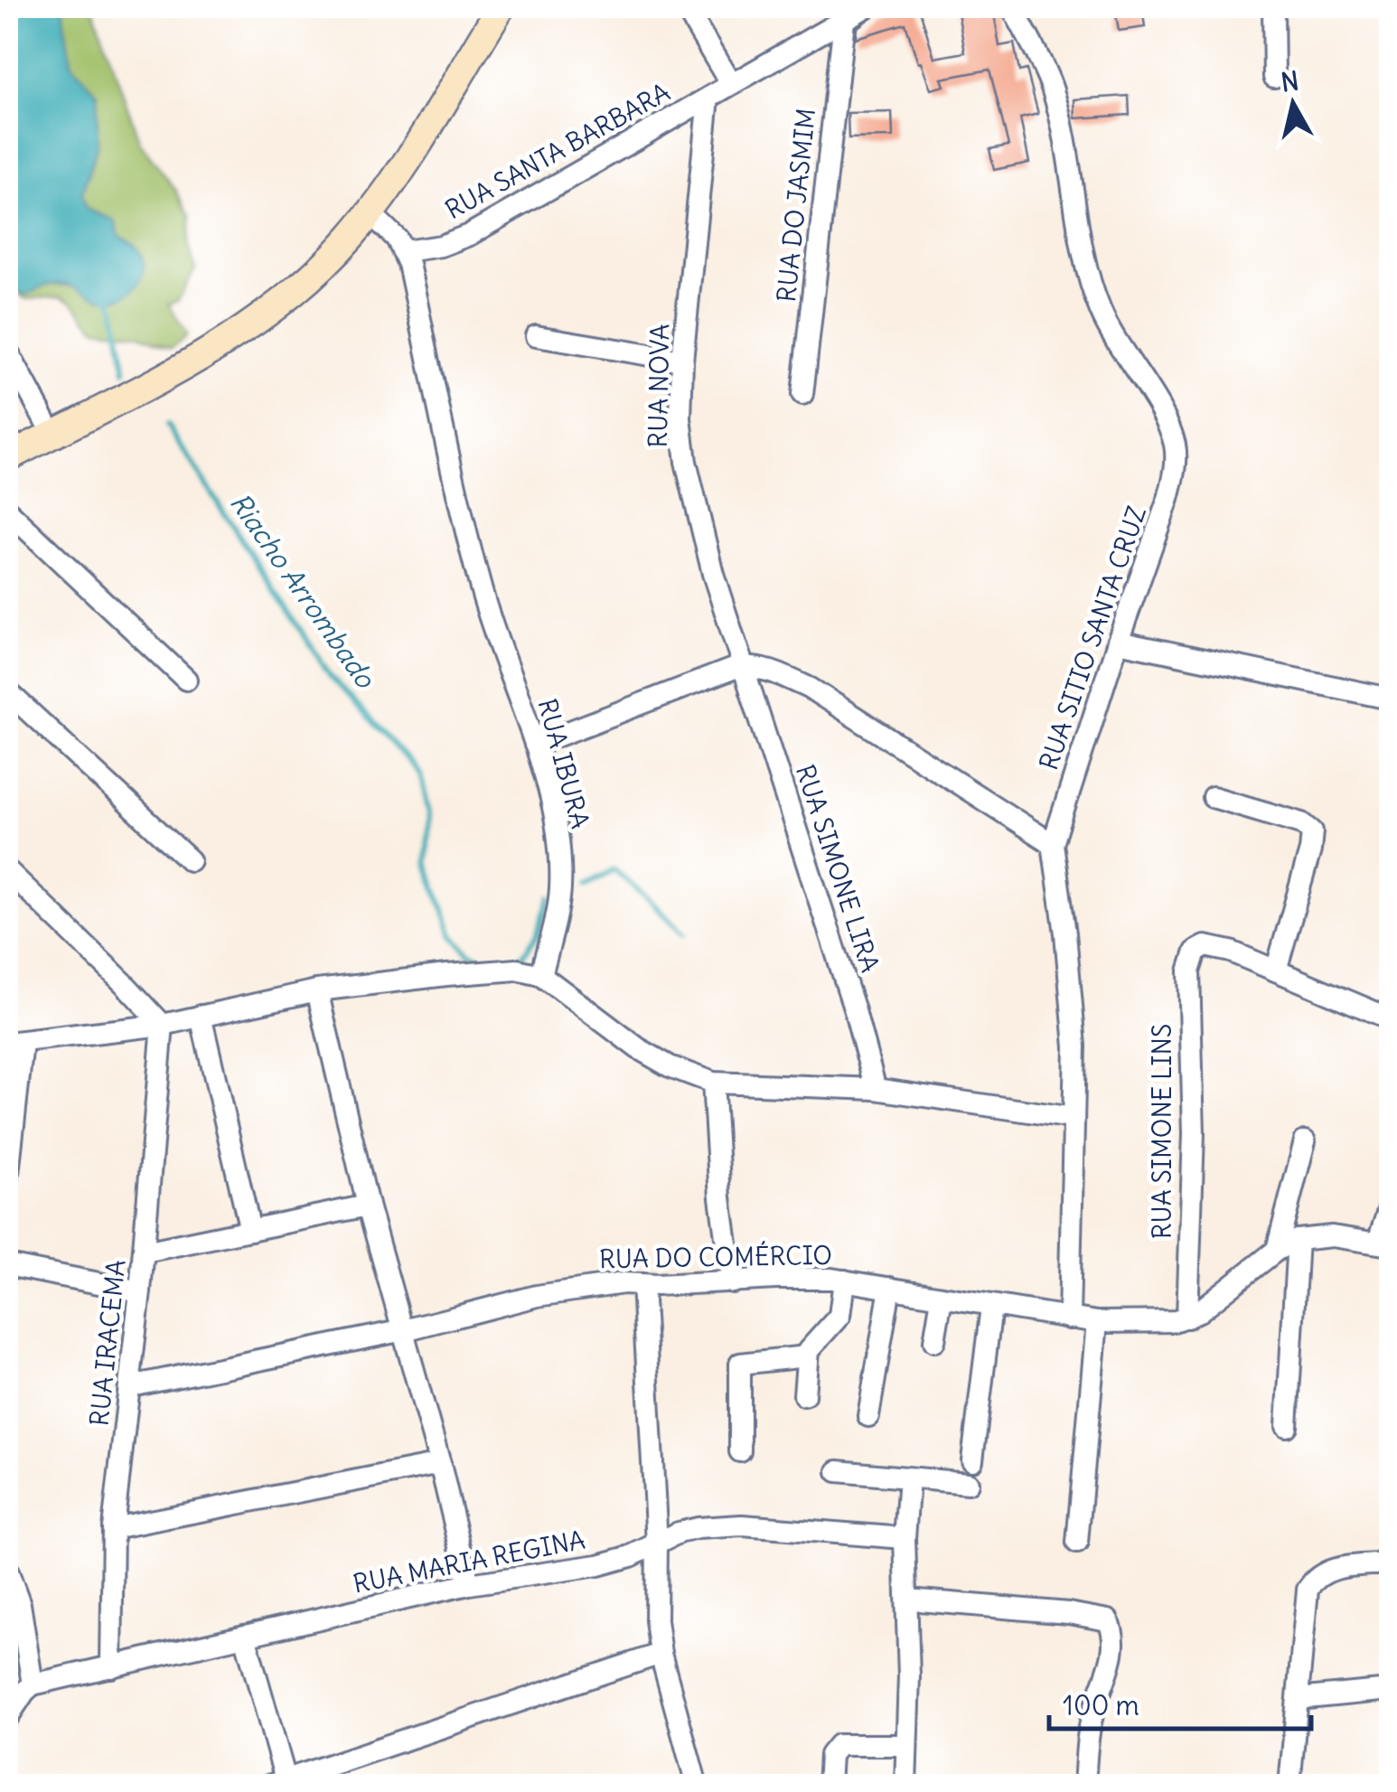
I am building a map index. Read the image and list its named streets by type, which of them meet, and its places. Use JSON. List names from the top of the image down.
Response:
{
  "streets": {
    "street": [
      "RUA SANTA BARBARA",
      "RUA DO JASMIM",
      "RUA NOVA",
      "RUA SITIO SANTA CRUZ",
      "RUA IBURA",
      "RUA SIMONE LIRA",
      "RUA SIMONE LINS",
      "RUA DO COMÉRCIO",
      "RUA IRACEMA",
      "RUA MARIA REGINA"
    ]
  },
  "crossings": [
    ["RUA SANTA BARBARA", "RUA DO JASMIM"],
    ["RUA SANTA BARBARA", "RUA NOVA"],
    ["RUA SANTA BARBARA", "RUA IBURA"],
    ["RUA NOVA", "RUA SIMONE LIRA"],
    ["RUA SITIO SANTA CRUZ", "RUA DO COMÉRCIO"],
    ["RUA SIMONE LINS", "RUA DO COMÉRCIO"],
    ["RUA DO COMÉRCIO", "RUA IRACEMA"],
    ["RUA IRACEMA", "RUA MARIA REGINA"]
  ],
  "water": ["Riacho Arrombado"],
  "scale_bar": "100 m",
  "north": "top"
}
